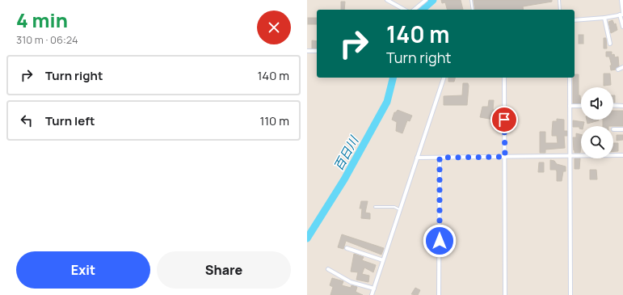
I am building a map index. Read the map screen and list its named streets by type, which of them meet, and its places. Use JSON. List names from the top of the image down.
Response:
{
  "water": ["百日川"],
  "page": {
    "heading": ["4 min", "310 m · 06:24"],
    "turn": ["140 m", "Turn right"],
    "list": [
      {
        "name": "Turn right",
        "value": "140 m"
      },
      {
        "name": "Turn left",
        "value": "110 m"
      }
    ],
    "buttons": ["Exit", "Share"]
  }
}
